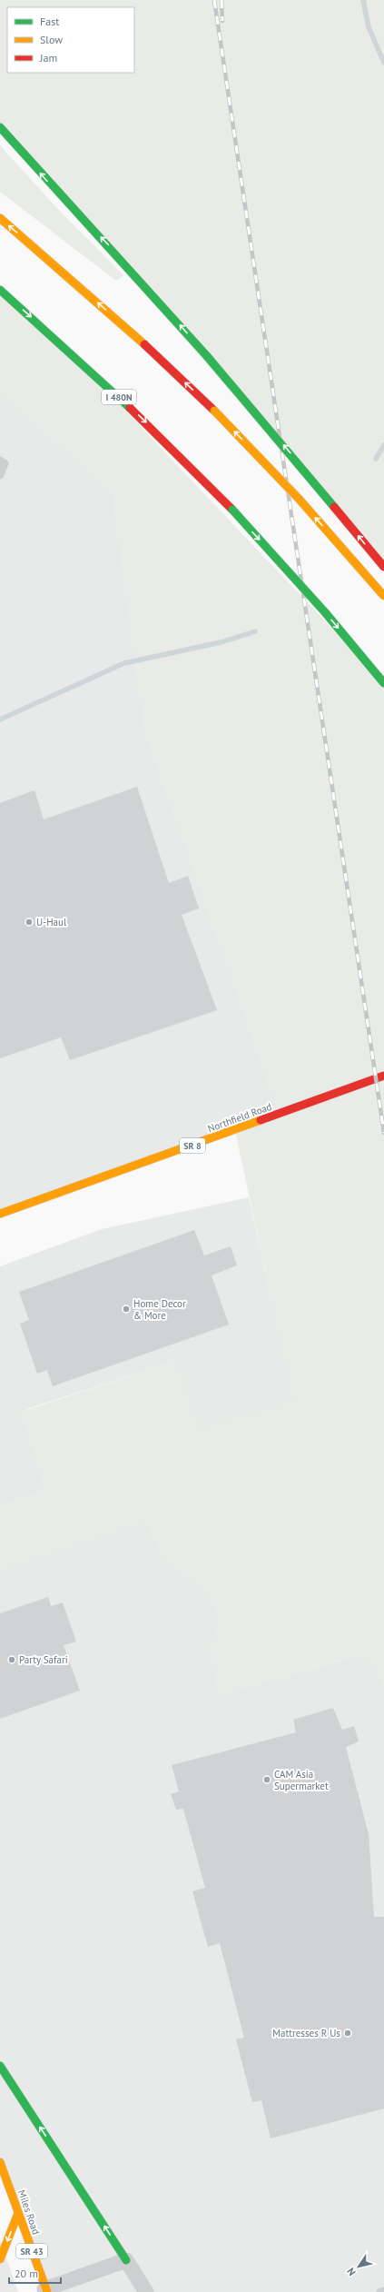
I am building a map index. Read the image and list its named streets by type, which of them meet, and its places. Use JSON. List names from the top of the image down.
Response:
{
  "streets": {
    "main road": [
      "I 480N",
      "Northfield Road",
      "SR 8",
      "Miles Road",
      "SR 43"
    ]
  },
  "places": [
    "U-Haul",
    "Home Decor & More",
    "Party Safari",
    "CAM Asia Supermarket",
    "Mattresses R Us"
  ],
  "legend": ["Fast", "Slow", "Jam"],
  "scale_bar": "20 m",
  "north": "bottom left"
}
